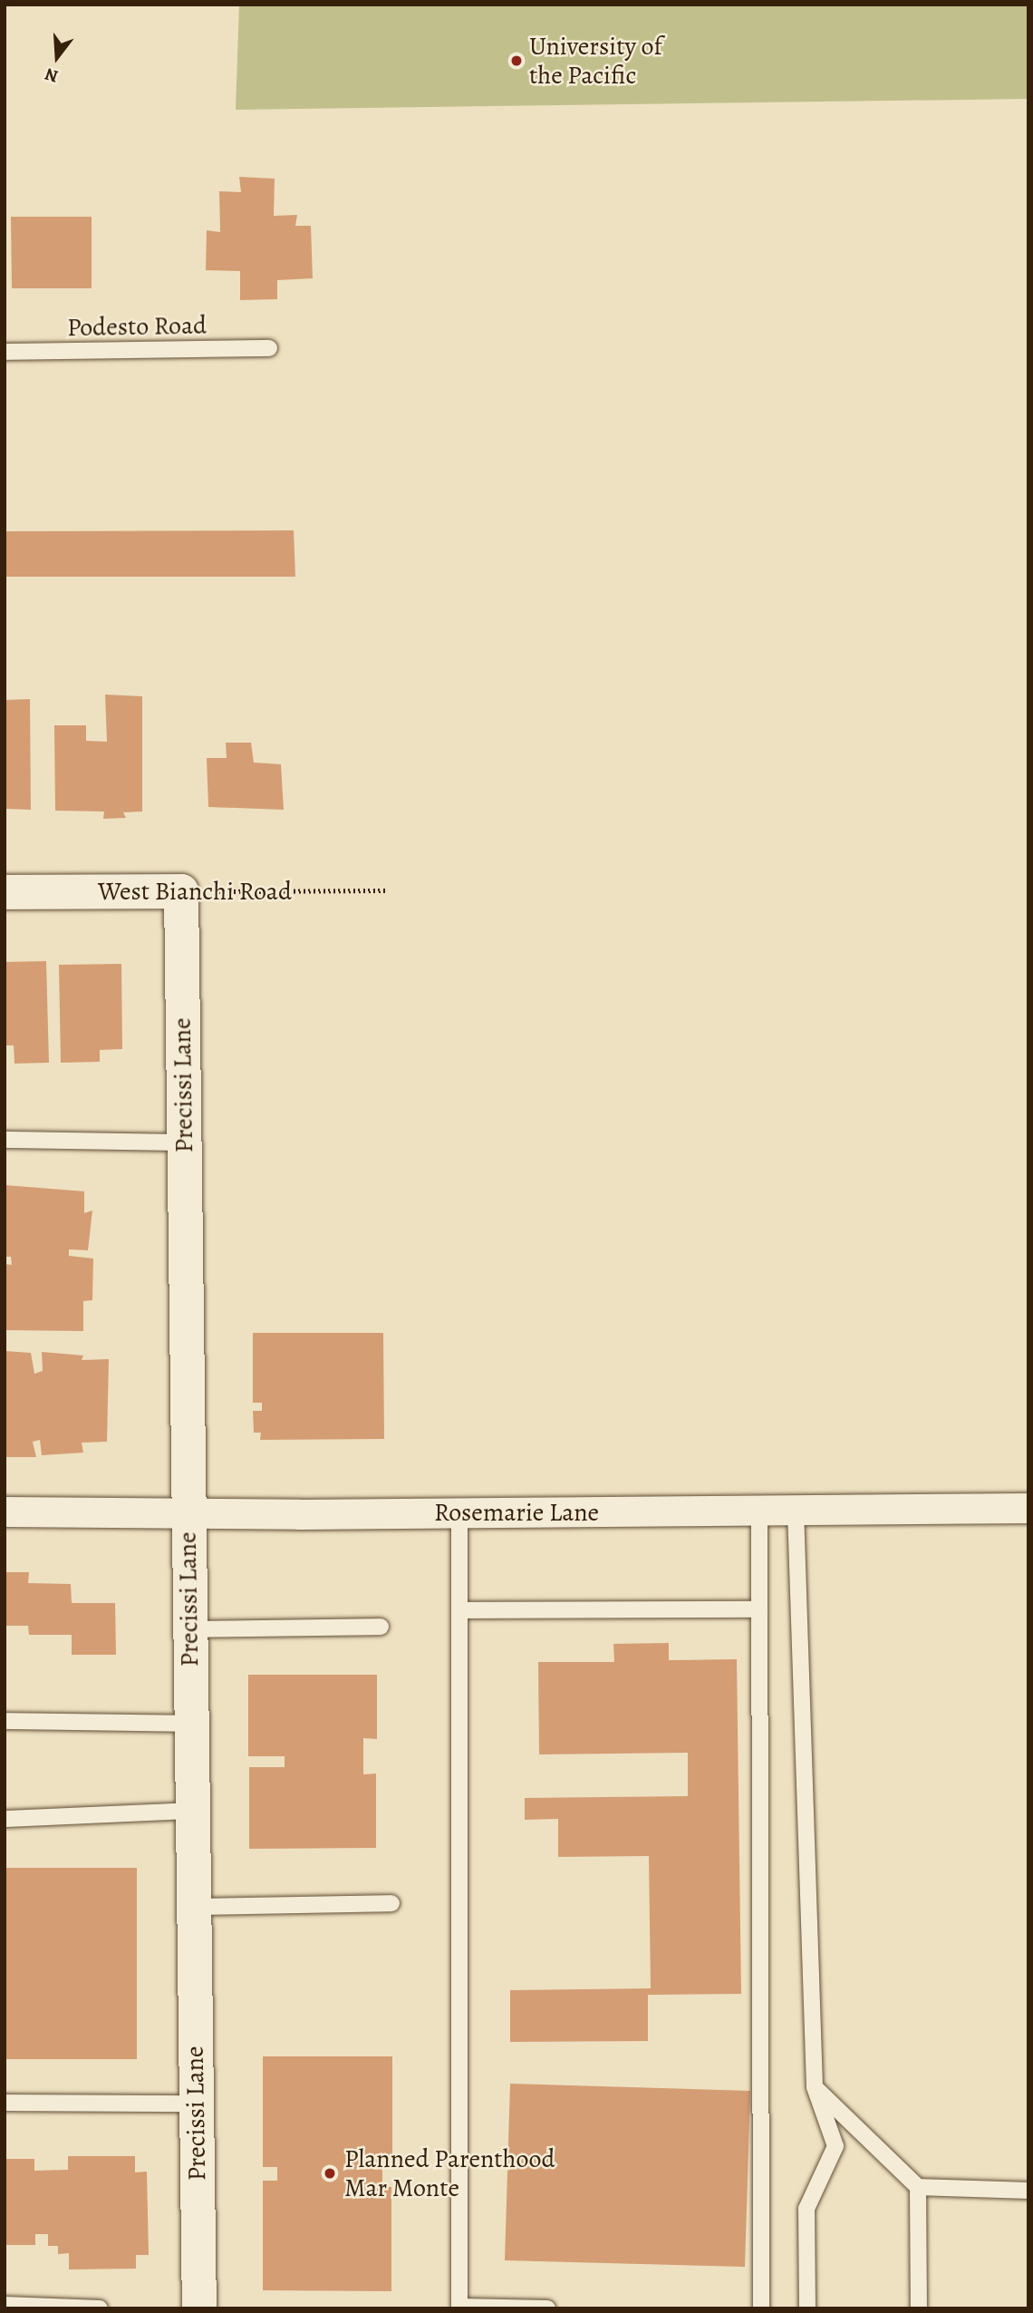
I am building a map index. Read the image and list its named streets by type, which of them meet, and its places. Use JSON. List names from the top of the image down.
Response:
{
  "streets": {
    "street": ["West Bianchi Road", "Precissi Lane", "Rosemarie Lane"],
    "lane": ["Podesto Road"]
  },
  "crossings": [
    ["West Bianchi Road", "Precissi Lane"],
    ["Precissi Lane", "Rosemarie Lane"]
  ],
  "places": ["University of the Pacific", "Planned Parenthood Mar Monte"],
  "north": "bottom"
}
